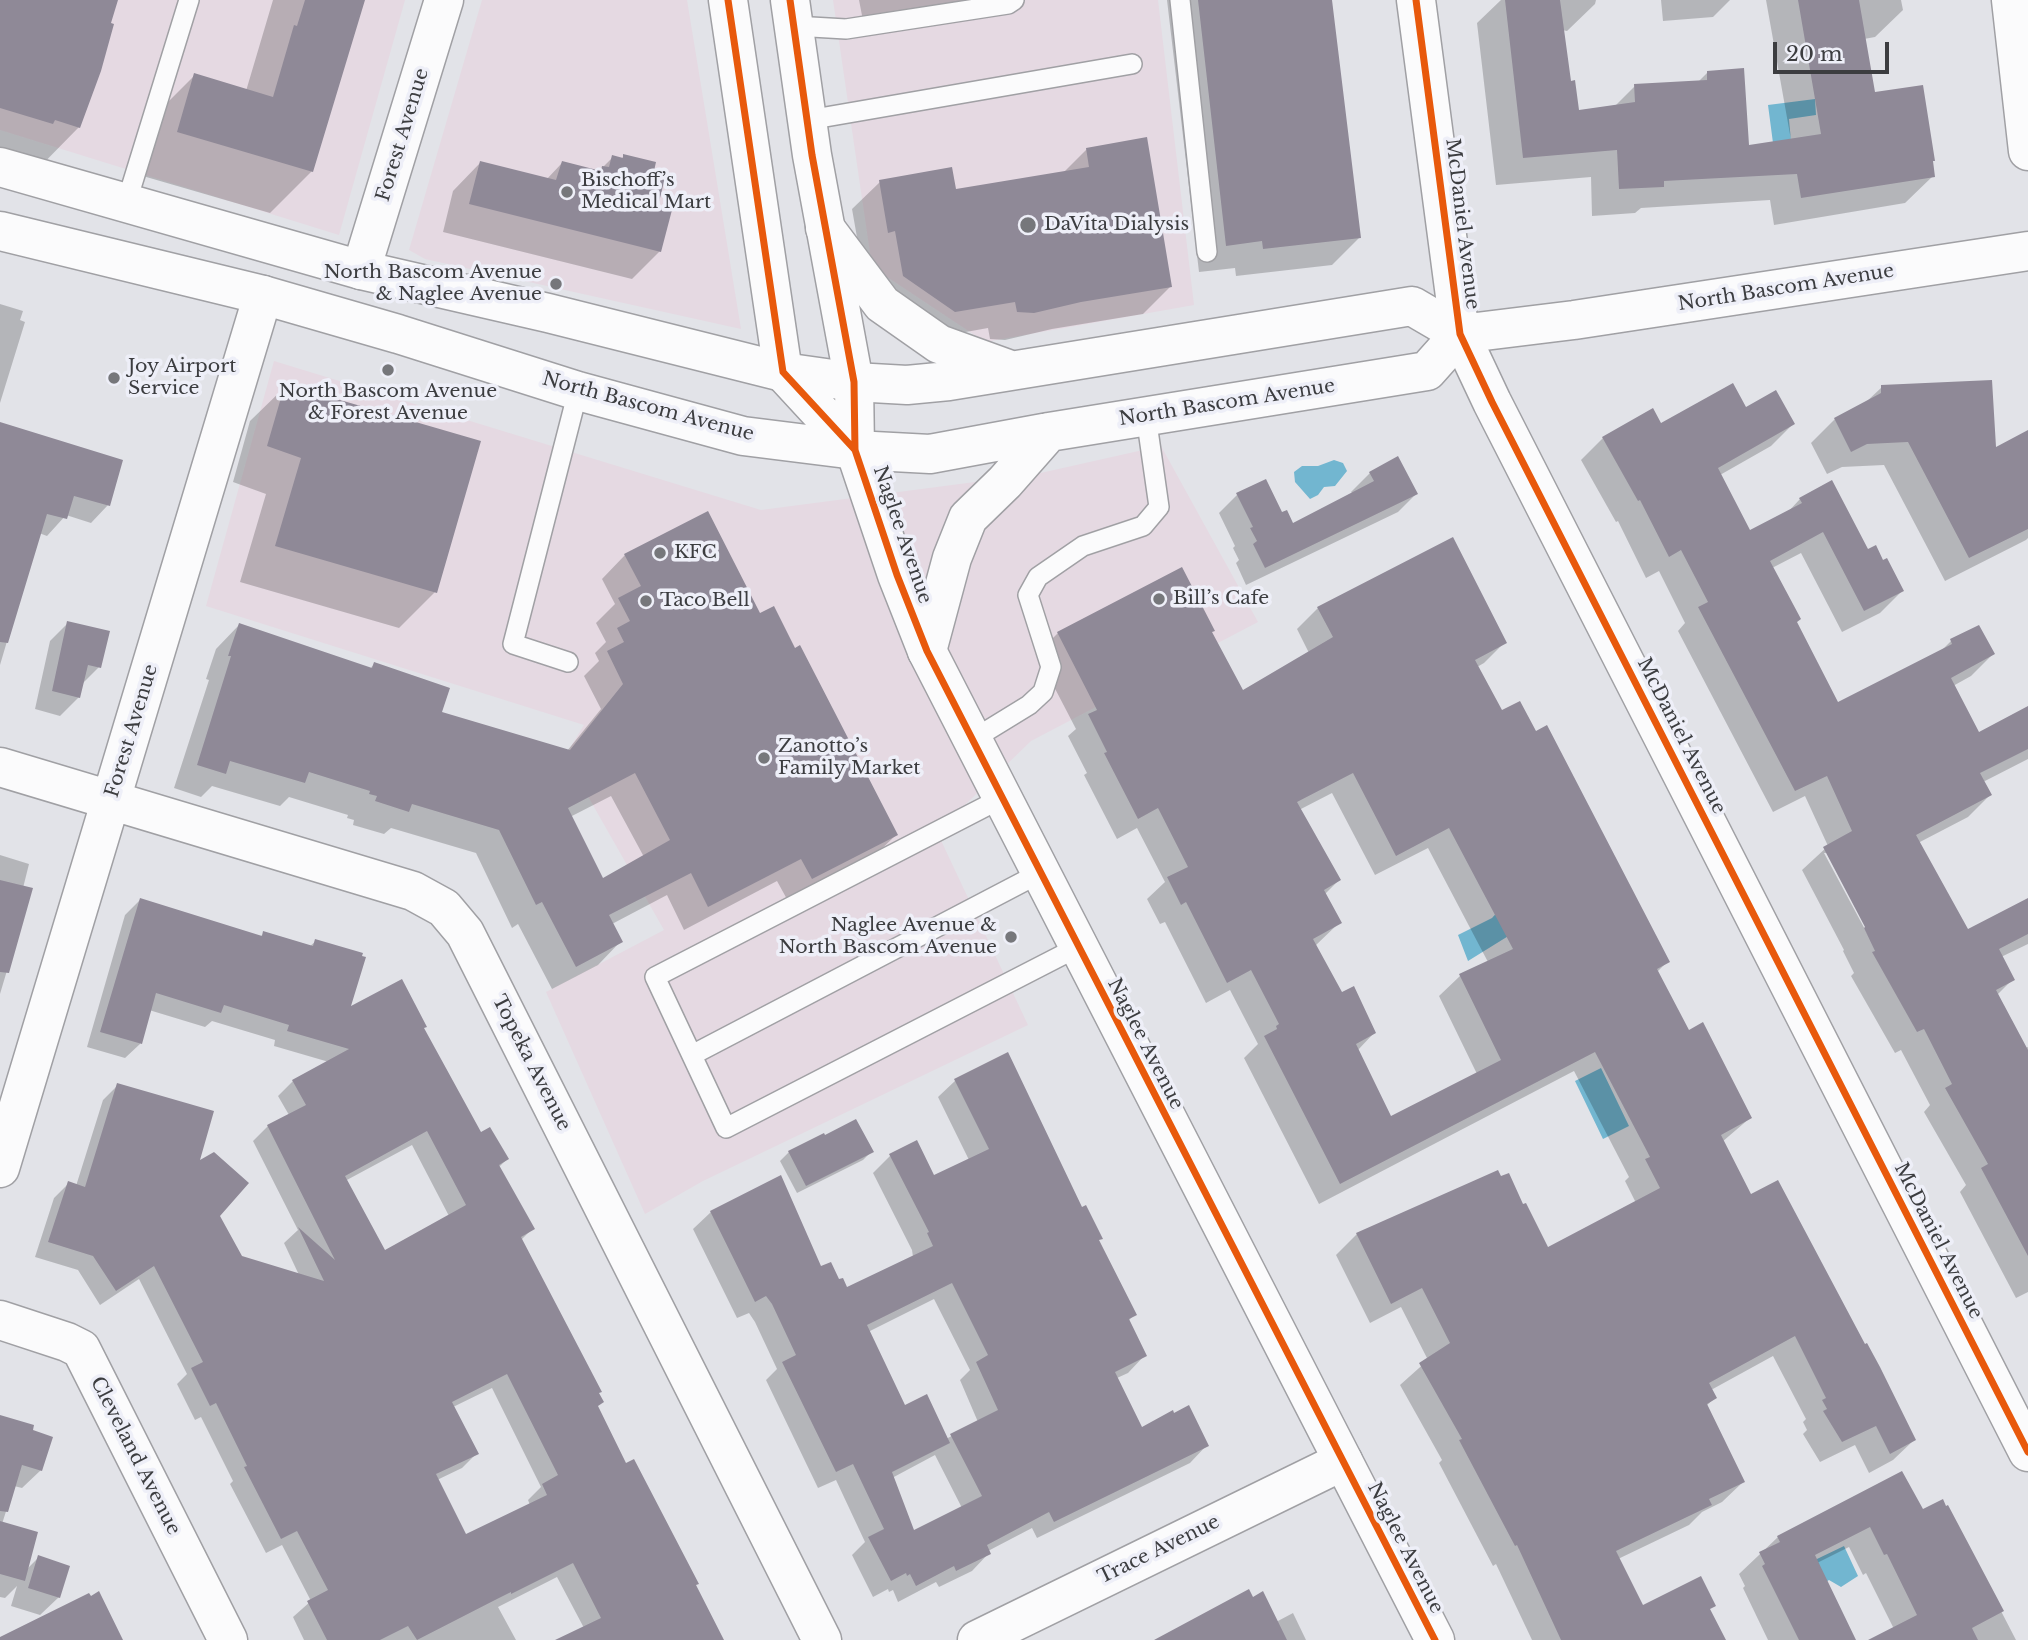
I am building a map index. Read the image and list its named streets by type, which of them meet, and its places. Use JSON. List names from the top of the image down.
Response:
{
  "streets": {
    "main road": [
      "Forest Avenue",
      "McDaniel Avenue",
      "North Bascom Avenue",
      "Naglee Avenue",
      "Topeka Avenue",
      "Cleveland Avenue",
      "Trace Avenue"
    ]
  },
  "crossings": [
    ["Forest Avenue", "North Bascom Avenue"],
    ["Forest Avenue", "Topeka Avenue"],
    ["McDaniel Avenue", "North Bascom Avenue"],
    ["North Bascom Avenue", "Naglee Avenue"],
    ["Naglee Avenue", "Trace Avenue"]
  ],
  "places": [
    "Bischoff’s Medical Mart",
    "DaVita Dialysis",
    "North Bascom Avenue & Naglee Avenue",
    "North Bascom Avenue & Forest Avenue",
    "Joy Airport Service",
    "KFC",
    "Bill’s Cafe",
    "Taco Bell",
    "Zanotto’s Family Market",
    "Naglee Avenue & North Bascom Avenue"
  ],
  "scale_bar": "20 m"
}
